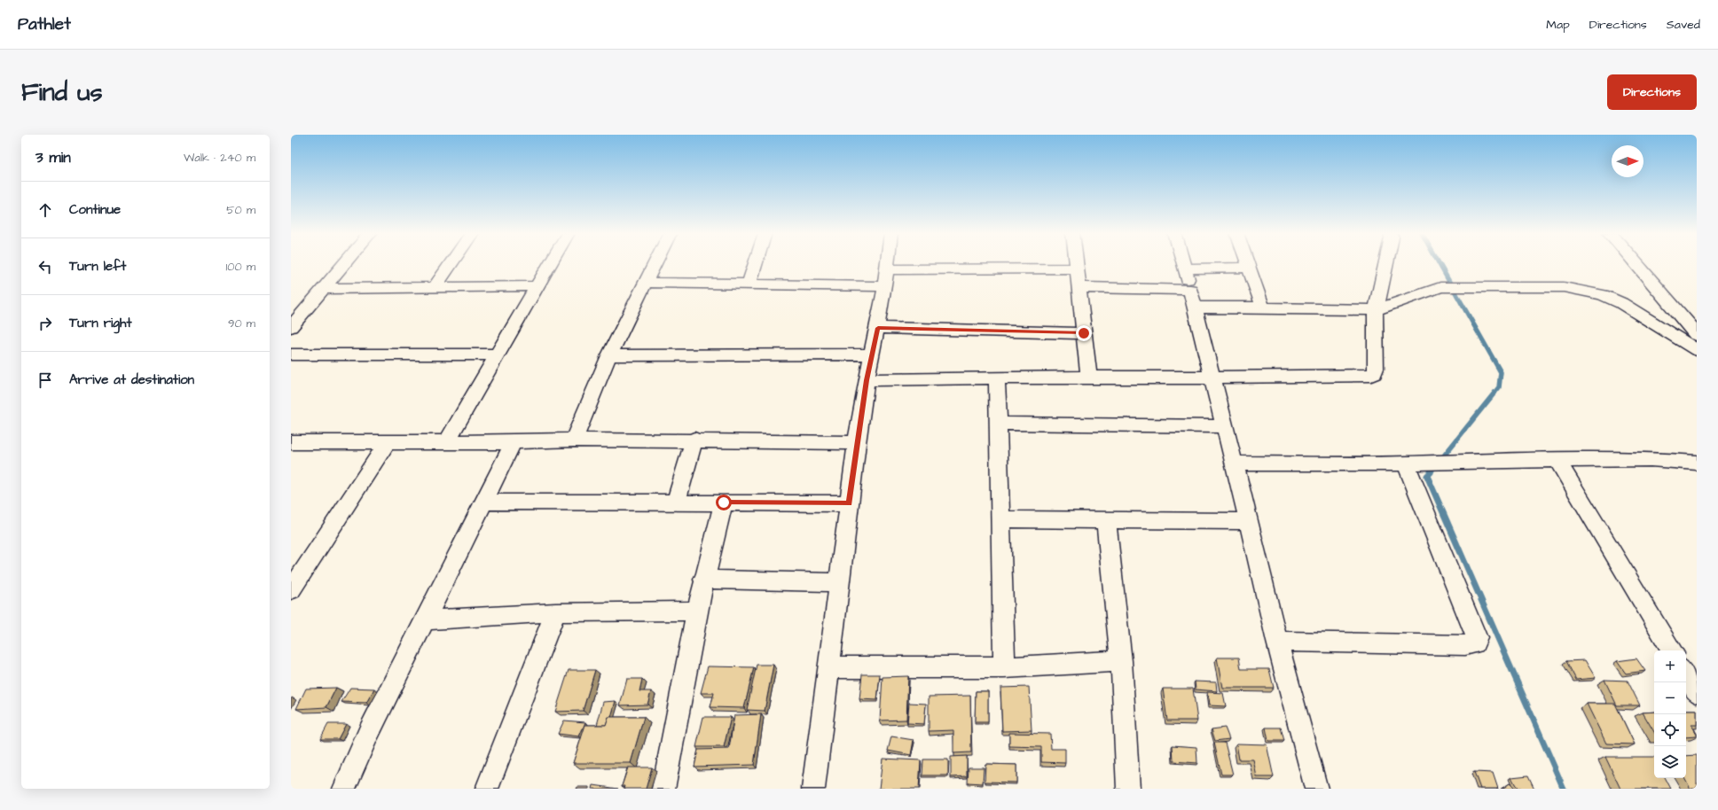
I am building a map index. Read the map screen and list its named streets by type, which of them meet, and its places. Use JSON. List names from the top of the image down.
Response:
{
  "north": "right",
  "page": {
    "header": "Pathlet",
    "nav": ["Map", "Directions", "Saved"],
    "buttons": "Directions",
    "title": "Find us",
    "heading": ["3 min", "Walk · 240 m"],
    "list": [
      ["Continue", "50 m"],
      ["Turn left", "100 m"],
      ["Turn right", "90 m"],
      "Arrive at destination"
    ],
    "map_buttons": ["+", "−"]
  }
}
